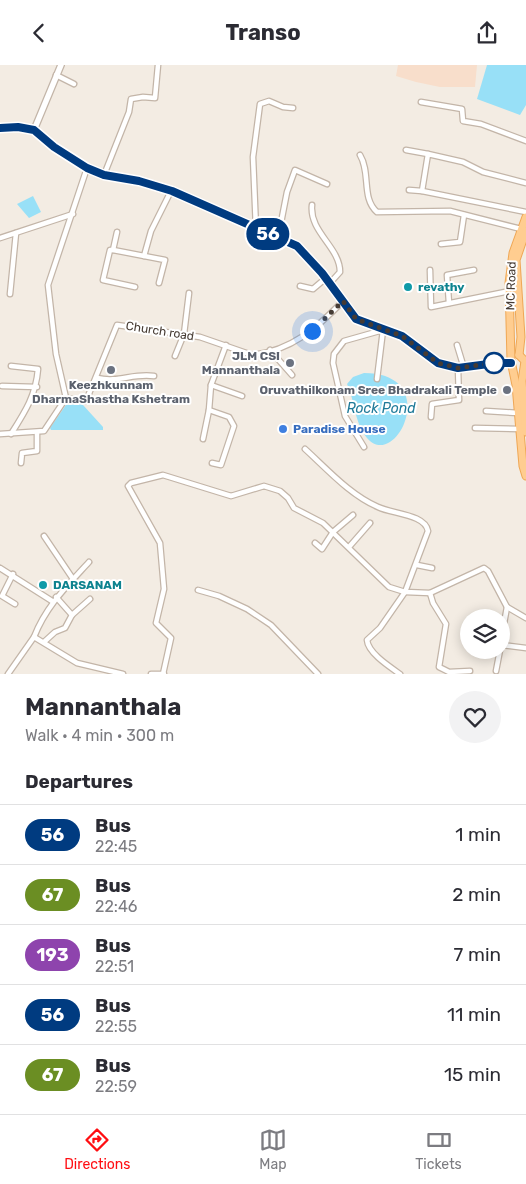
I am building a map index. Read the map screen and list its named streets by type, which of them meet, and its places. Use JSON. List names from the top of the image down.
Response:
{
  "streets": {
    "main road": ["MC Road"],
    "street": ["Church road"]
  },
  "water": ["Rock Pond"],
  "places": [
    "revathy",
    "JLM CSI Mannanthala",
    "Keezhkunnam DharmaShastha Kshetram",
    "Oruvathilkonam Sree Bhadrakali Temple",
    "Paradise House",
    "DARSANAM"
  ],
  "lines": ["bus line 56"],
  "page": {
    "header": "Transo",
    "on_map": "56",
    "heading": [
      ["Mannanthala", "Walk · 4 min · 300 m"],
      "Departures"
    ],
    "list": [
      {
        "mark": "56",
        "name": "Bus",
        "note": "22:45",
        "value": "1 min"
      },
      {
        "mark": "67",
        "name": "Bus",
        "note": "22:46",
        "value": "2 min"
      },
      {
        "mark": "193",
        "name": "Bus",
        "note": "22:51",
        "value": "7 min"
      },
      {
        "mark": "56",
        "name": "Bus",
        "note": "22:55",
        "value": "11 min"
      },
      {
        "mark": "67",
        "name": "Bus",
        "note": "22:59",
        "value": "15 min"
      }
    ],
    "tabs": ["Directions", "Map", "Tickets"]
  }
}
